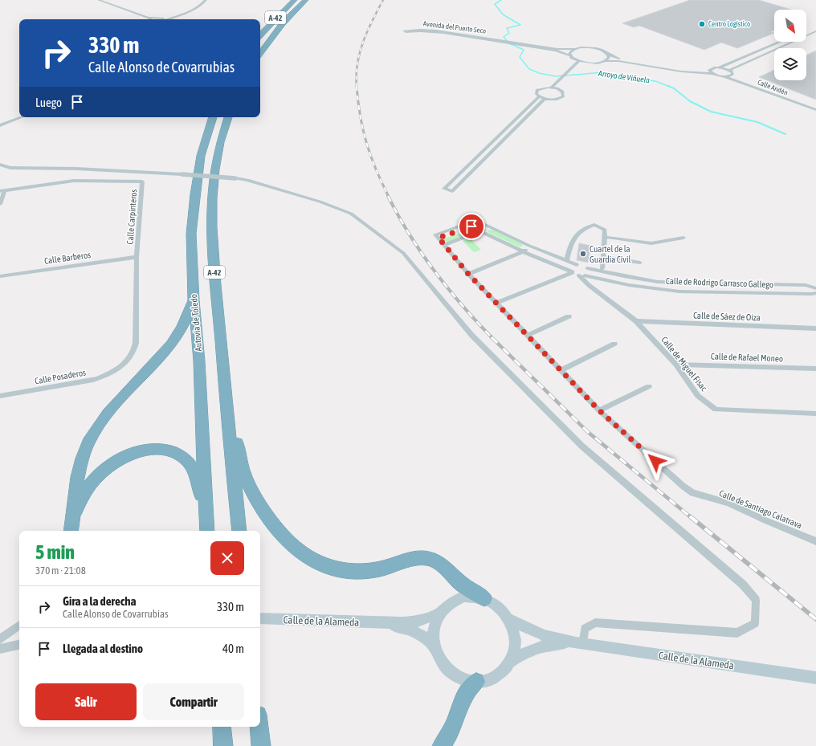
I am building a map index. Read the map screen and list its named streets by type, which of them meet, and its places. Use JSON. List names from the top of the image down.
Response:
{
  "streets": {
    "highway": ["A-42", "Autovía de Toledo"],
    "street": [
      "Avenida del Puerto Seco",
      "Calle Andén",
      "Calle Carpinteros",
      "Calle Barberos",
      "Calle de Rodrigo Carrasco Gallego",
      "Calle de Sáez de Oiza",
      "Calle de Rafael Moneo",
      "Calle de Miguel Fisac",
      "Calle Posaderos",
      "Calle de Santiago Calatrava",
      "Calle de la Alameda"
    ]
  },
  "crossings": [
    ["Avenida del Puerto Seco", "Calle Andén"],
    ["Calle Carpinteros", "Calle Barberos"],
    ["Calle Carpinteros", "Calle Posaderos"],
    ["Calle de Rodrigo Carrasco Gallego", "Calle de Miguel Fisac"],
    ["Calle de Sáez de Oiza", "Calle de Miguel Fisac"],
    ["Calle de Rafael Moneo", "Calle de Miguel Fisac"]
  ],
  "water": ["Arroyo de Viñuela"],
  "places": ["Centro Logístico", "Cuartel de la Guardia Cívil"],
  "north": "bottom right",
  "page": {
    "turn": ["330 m", "Calle Alonso de Covarrubias"],
    "then": "Luego",
    "heading": ["5 min", "370 m · 21:08"],
    "list": [
      {
        "name": "Gira a la derecha",
        "note": "Calle Alonso de Covarrubias",
        "value": "330 m"
      },
      {
        "name": "Llegada al destino",
        "value": "40 m"
      }
    ],
    "buttons": ["Salir", "Compartir"]
  }
}
